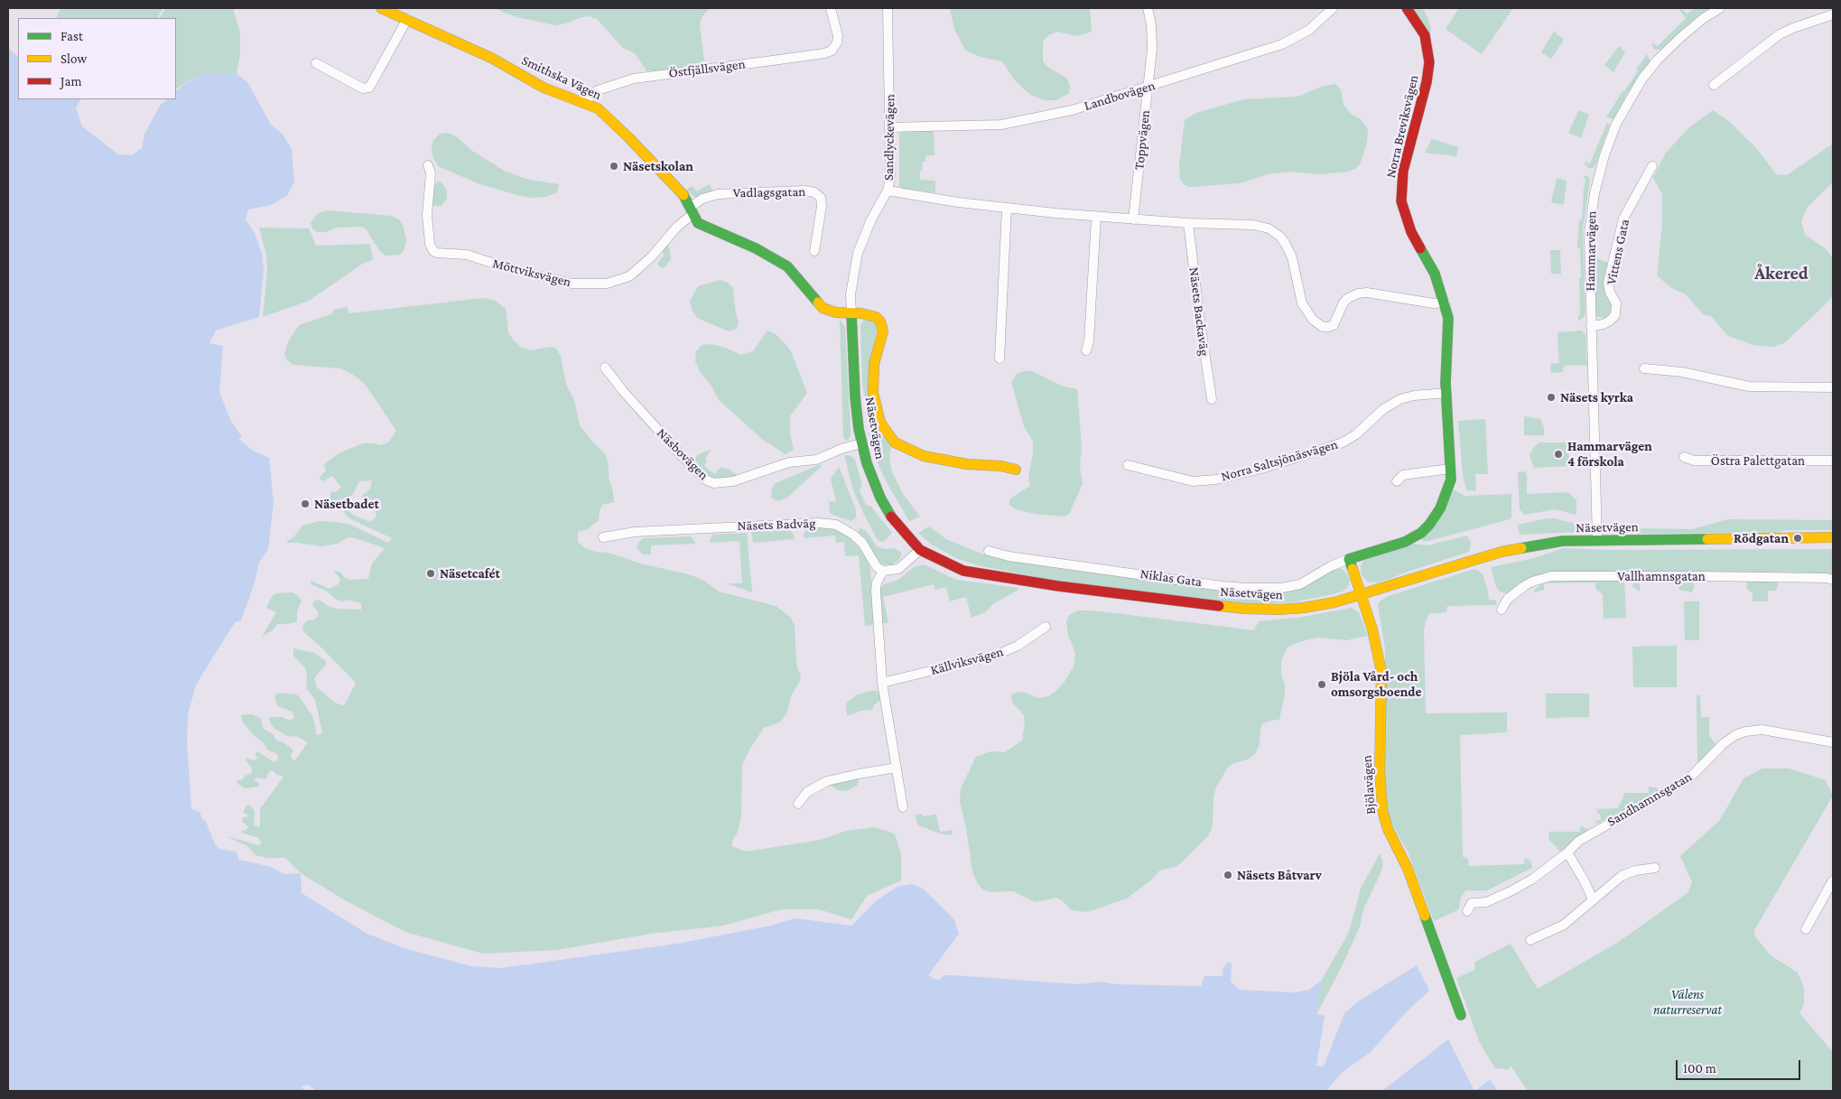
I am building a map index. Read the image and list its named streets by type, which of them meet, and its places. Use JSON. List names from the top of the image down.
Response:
{
  "streets": {
    "street": [
      "Östfjällsvägen",
      "Smithska Vägen",
      "Landbovägen",
      "Norra Breviksvägen",
      "Sandlyckevägen",
      "Toppvägen",
      "Vadlagsgatan",
      "Hammarvägen",
      "Vittens Gata",
      "Möttviksvägen",
      "Näsets Backaväg",
      "Näsetvägen",
      "Näsbovägen",
      "Norra Saltsjönäsvägen",
      "Östra Palettgatan",
      "Näsets Badväg",
      "Vallhamnsgatan",
      "Niklas Gata",
      "Källviksvägen",
      "Bjölavägen",
      "Sandhamnsgatan"
    ]
  },
  "crossings": [
    ["Östfjällsvägen", "Smithska Vägen"],
    ["Smithska Vägen", "Sandlyckevägen"],
    ["Smithska Vägen", "Vadlagsgatan"],
    ["Smithska Vägen", "Möttviksvägen"],
    ["Smithska Vägen", "Näsetvägen"],
    ["Landbovägen", "Sandlyckevägen"],
    ["Landbovägen", "Toppvägen"],
    ["Norra Breviksvägen", "Norra Saltsjönäsvägen"],
    ["Norra Breviksvägen", "Niklas Gata"],
    ["Sandlyckevägen", "Näsetvägen"],
    ["Vadlagsgatan", "Möttviksvägen"],
    ["Hammarvägen", "Vittens Gata"],
    ["Hammarvägen", "Näsetvägen"],
    ["Näsetvägen", "Näsbovägen"],
    ["Näsetvägen", "Bjölavägen"]
  ],
  "districts": ["Åkered"],
  "parks": ["Välens naturreservat"],
  "places": [
    "Näsetskolan",
    "Näsets kyrka",
    "Hammarvägen 4 förskola",
    "Näsetbadet",
    "Rödgatan",
    "Näsetcafét",
    "Bjöla Vård- och omsorgsboende",
    "Näsets Båtvarv"
  ],
  "legend": ["Fast", "Slow", "Jam"],
  "scale_bar": "100 m"
}
